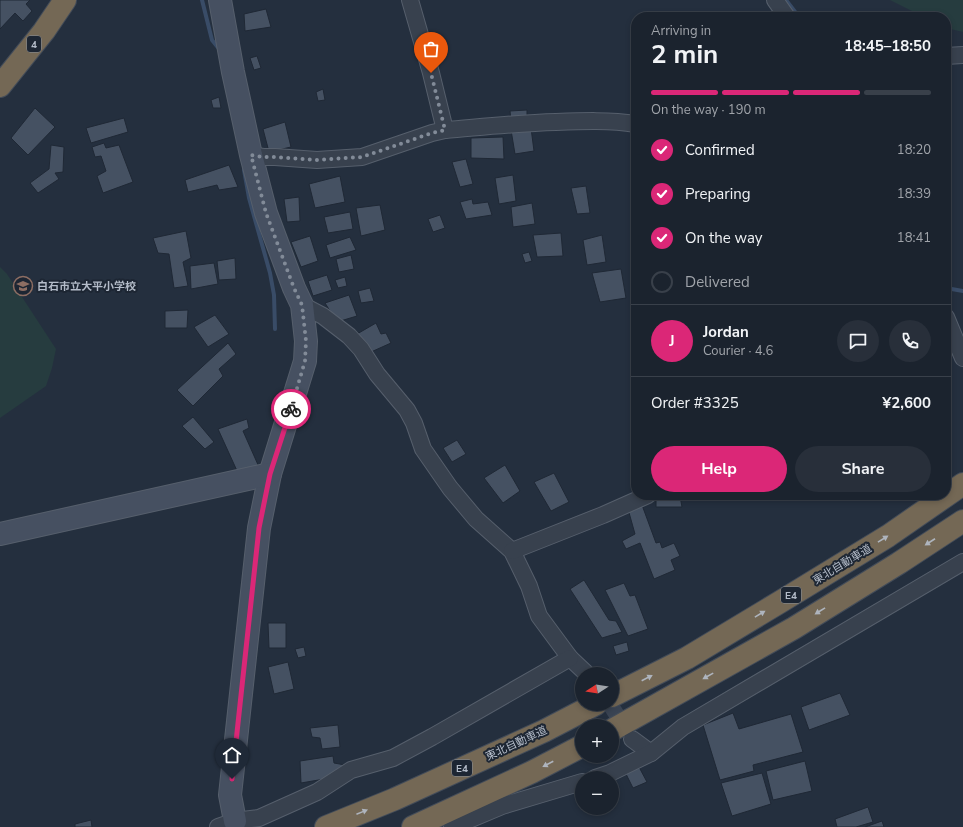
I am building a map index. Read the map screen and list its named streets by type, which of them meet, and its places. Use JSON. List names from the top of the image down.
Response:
{
  "streets": {
    "highway": ["4", "東北自動車道", "E4"]
  },
  "places": {
    "school or university": ["白石市立大平小学校"]
  },
  "north": "left",
  "page": {
    "heading": ["2 min", "Arriving in", "18:45–18:50"],
    "panel": [
      "Jordan",
      "Courier · 4.6",
      "Order #3325",
      "¥2,600"
    ],
    "bar": "On the way · 190 m",
    "list": [
      ["Confirmed", "18:20"],
      ["Preparing", "18:39"],
      ["On the way", "18:41"],
      "Delivered"
    ],
    "round": "J",
    "buttons": ["Help", "Share"],
    "map_buttons": ["+", "−"]
  }
}
